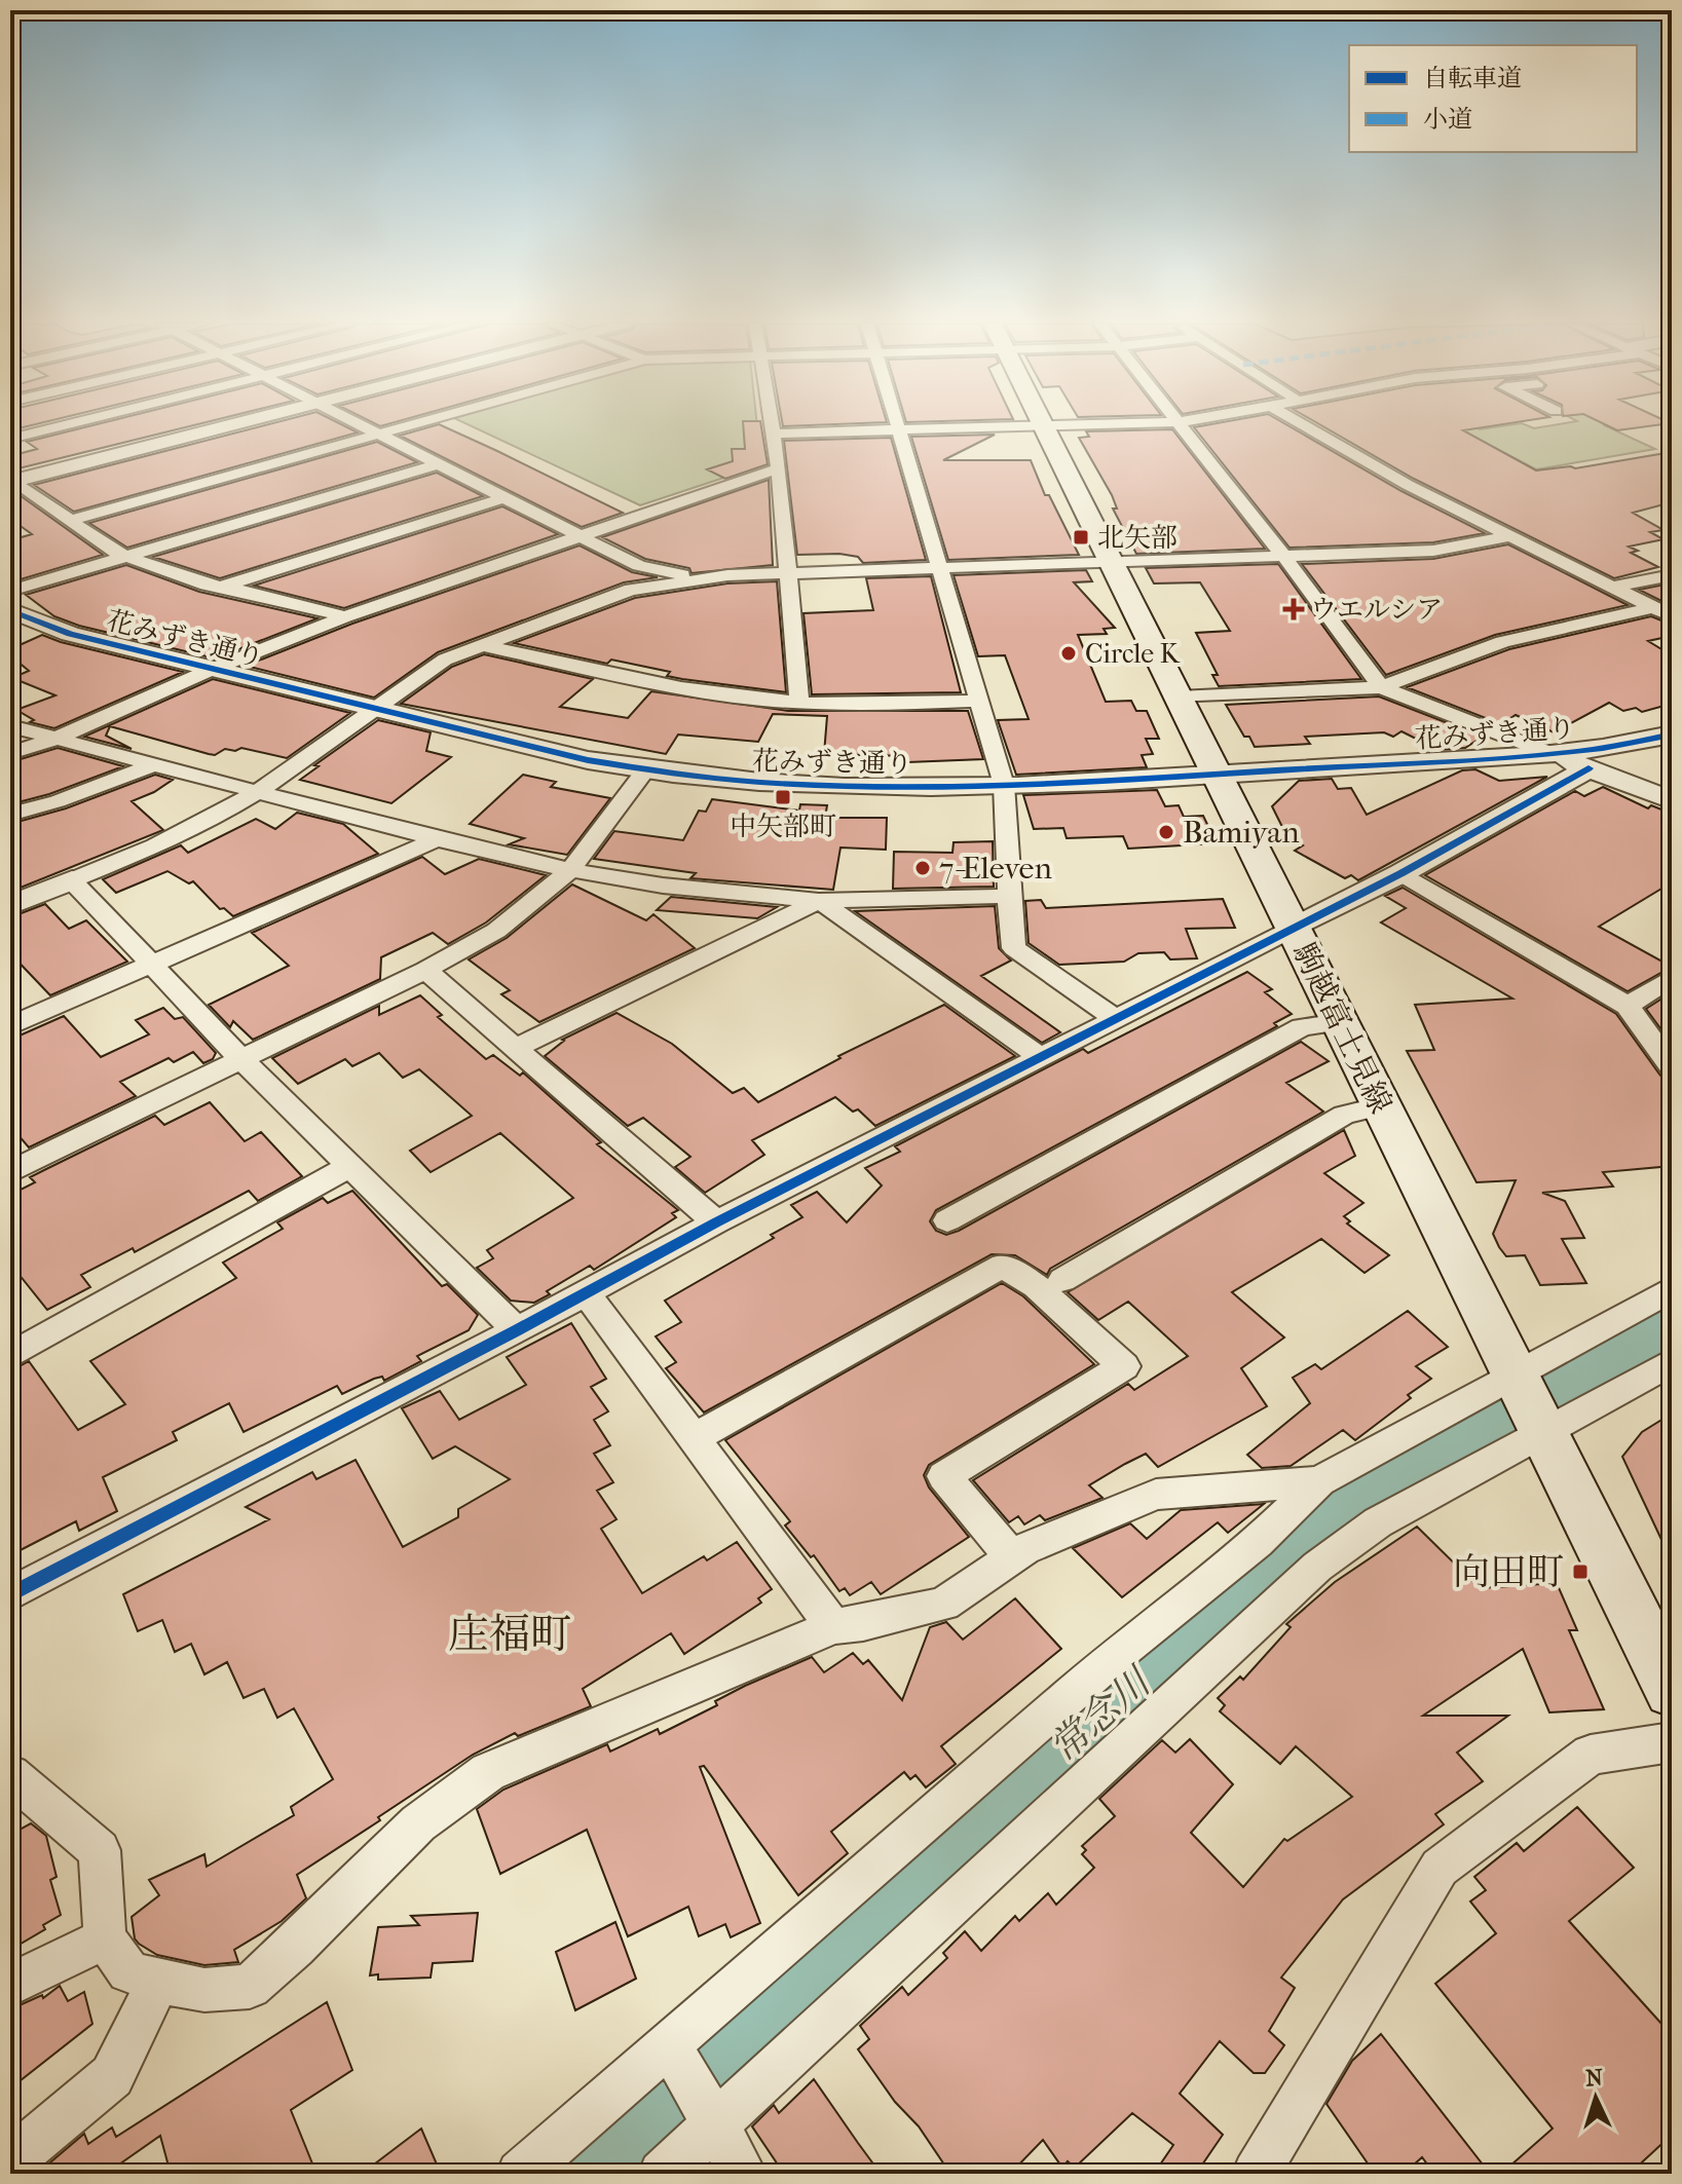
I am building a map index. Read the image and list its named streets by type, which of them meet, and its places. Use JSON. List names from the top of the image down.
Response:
{
  "streets": {
    "main road": ["駒越富士見線"],
    "street": ["花みずき通り"]
  },
  "crossings": [
    ["花みずき通り", "駒越富士見線"]
  ],
  "districts": ["庄福町"],
  "water": ["常念川"],
  "places": {
    "transit": ["北矢部", "中矢部町", "向田町"],
    "health": ["ウエルシア"],
    "other": ["Circle K", "Bamiyan", "7-Eleven"]
  },
  "legend": ["自転車道", "小道"],
  "north": "top"
}
